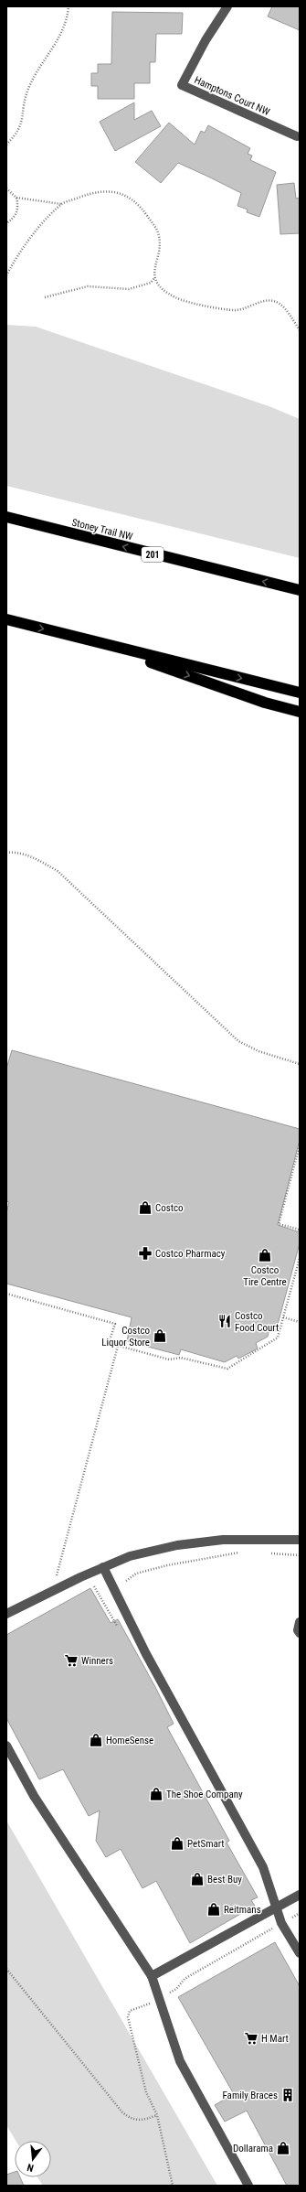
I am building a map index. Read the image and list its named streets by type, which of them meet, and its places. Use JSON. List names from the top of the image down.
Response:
{
  "streets": {
    "highway": ["Stoney Trail NW", "201"],
    "street": ["Hamptons Court NW"]
  },
  "one_way": ["Stoney Trail NW"],
  "places": {
    "shop": [
      "Costco",
      "Costco Tire Centre",
      "Costco Liquor Store",
      "HomeSense",
      "The Shoe Company",
      "PetSmart",
      "Best Buy",
      "Reitmans",
      "Dollarama"
    ],
    "pharmacy": ["Costco Pharmacy"],
    "restaurant": ["Costco Food Court"],
    "supermarket": ["Winners", "H Mart"],
    "building": ["Family Braces"]
  },
  "north": "bottom"
}
